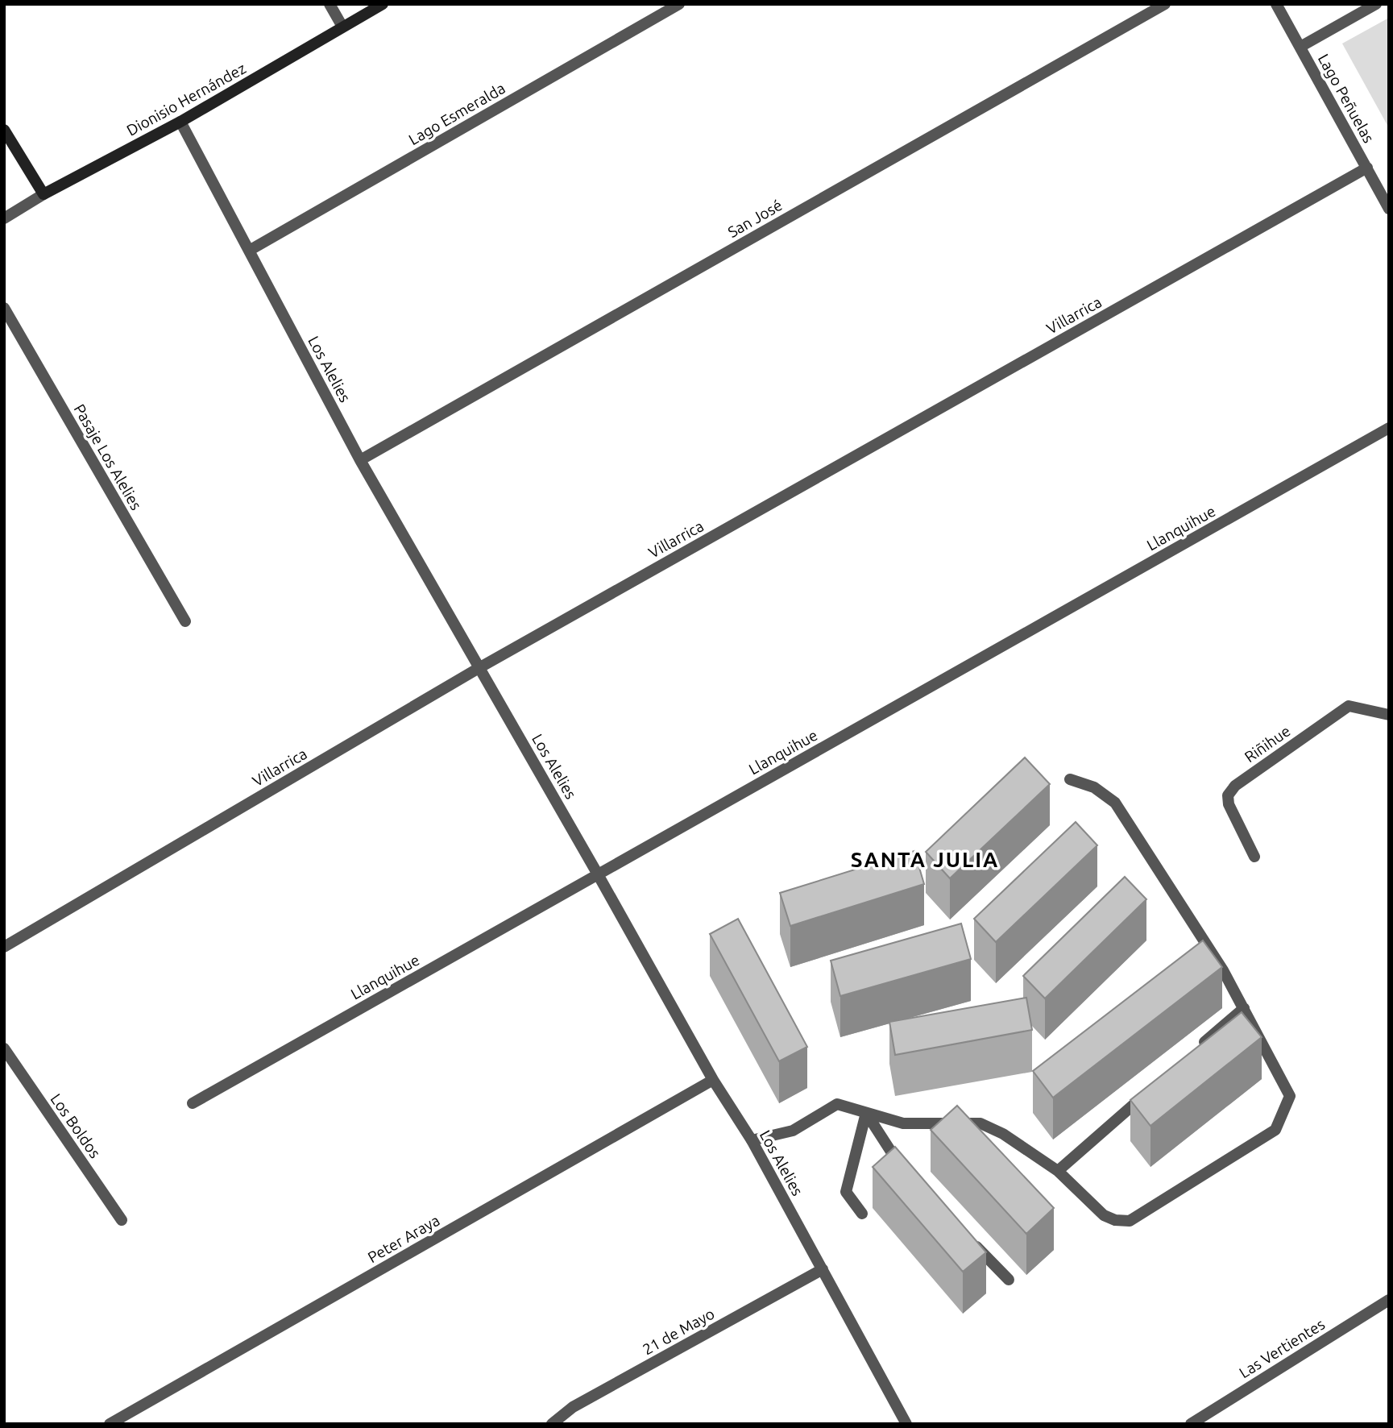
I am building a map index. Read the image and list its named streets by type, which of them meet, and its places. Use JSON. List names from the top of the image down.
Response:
{
  "streets": {
    "street": [
      "Lago Peñuelas",
      "Dionisio Hernández",
      "Lago Esmeralda",
      "San José",
      "Villarrica",
      "Los Alelies",
      "Pasaje Los Alelies",
      "Llanquihue",
      "Riñihue",
      "Los Boldos",
      "Peter Araya",
      "21 de Mayo",
      "Las Vertientes"
    ]
  },
  "crossings": [
    ["Lago Peñuelas", "Villarrica"],
    ["Dionisio Hernández", "Los Alelies"],
    ["Lago Esmeralda", "Los Alelies"],
    ["San José", "Los Alelies"],
    ["Villarrica", "Los Alelies"],
    ["Los Alelies", "Llanquihue"],
    ["Los Alelies", "Peter Araya"],
    ["Los Alelies", "21 de Mayo"]
  ],
  "districts": ["SANTA JULIA"]
}
